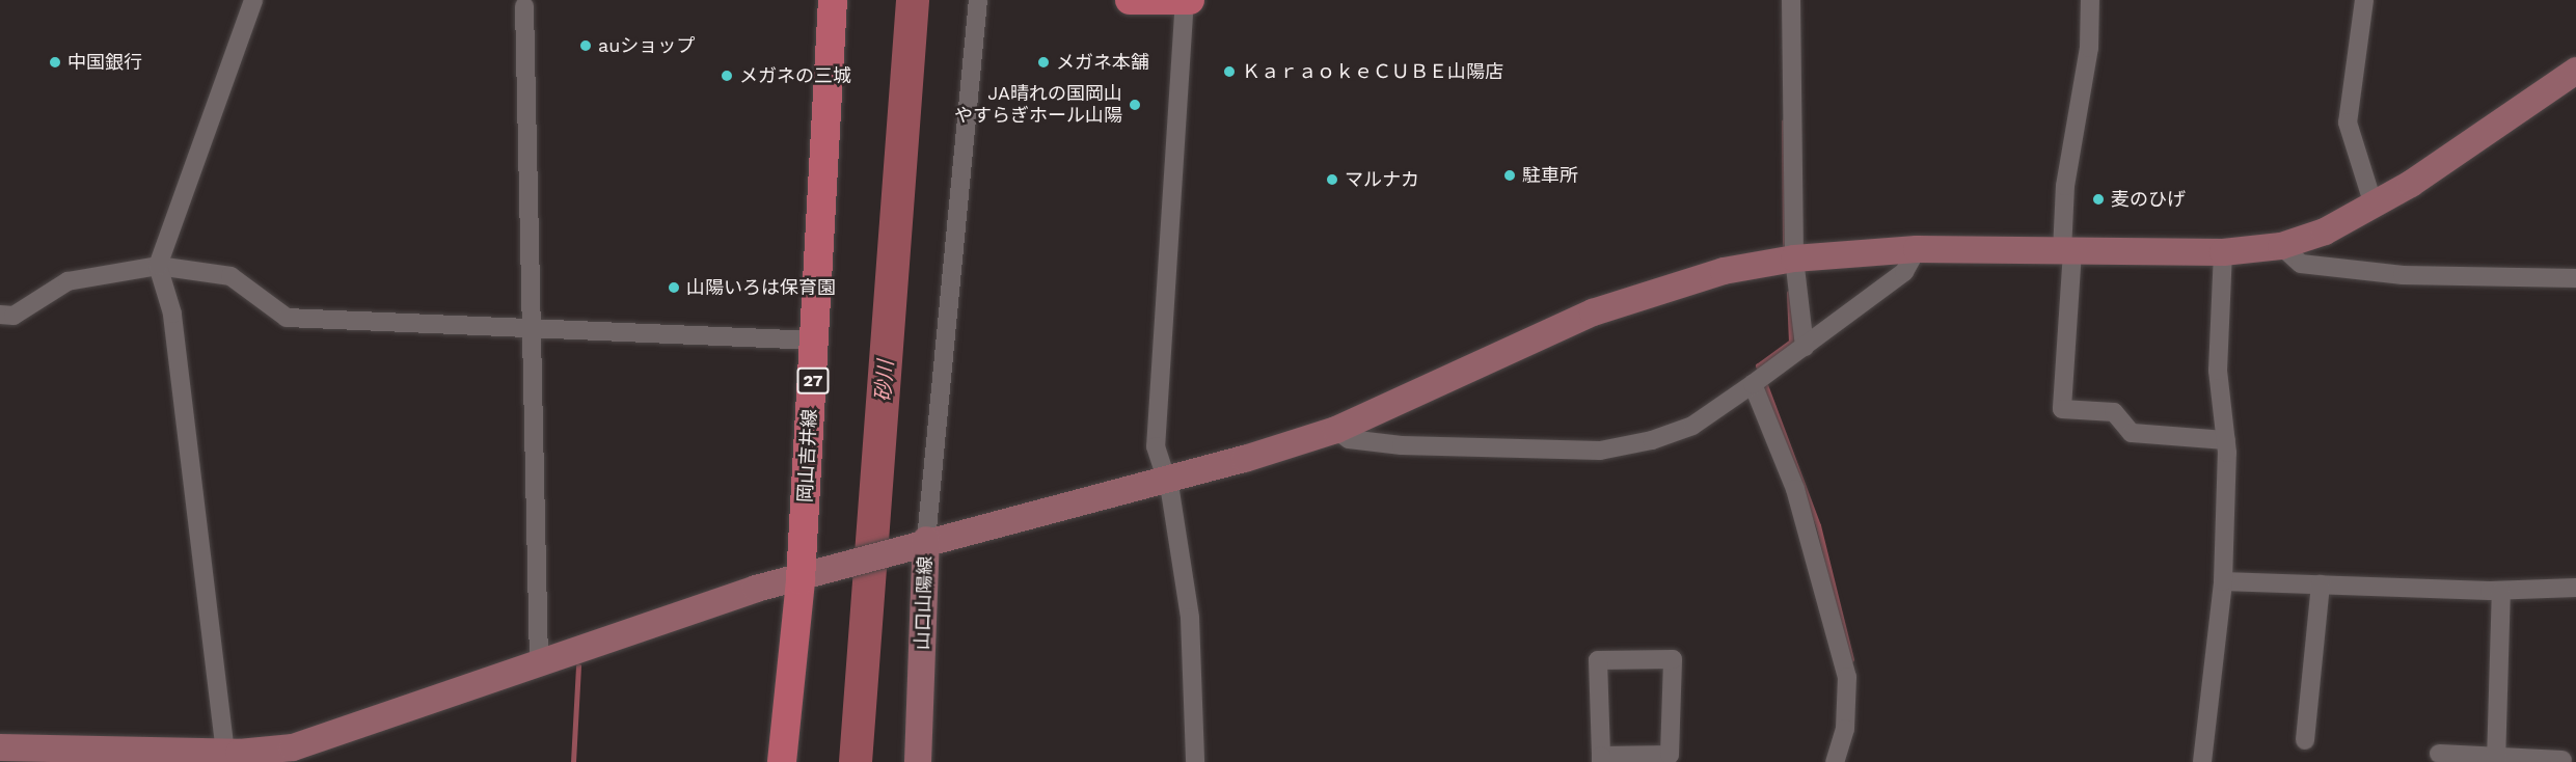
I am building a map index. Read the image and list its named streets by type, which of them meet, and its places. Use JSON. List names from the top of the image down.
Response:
{
  "streets": {
    "main road": ["27", "岡山吉井線"],
    "street": ["山口山陽線"]
  },
  "crossings": [
    ["岡山吉井線", "山口山陽線"]
  ],
  "water": ["砂川"],
  "places": [
    "auショップ",
    "中国銀行",
    "メガネ本舗",
    "ＫａｒａｏｋｅＣＵＢＥ山陽店",
    "メガネの三城",
    "JA晴れの国岡山 やすらぎホール山陽",
    "駐車所",
    "マルナカ",
    "麦のひげ",
    "山陽いろは保育園"
  ]
}
